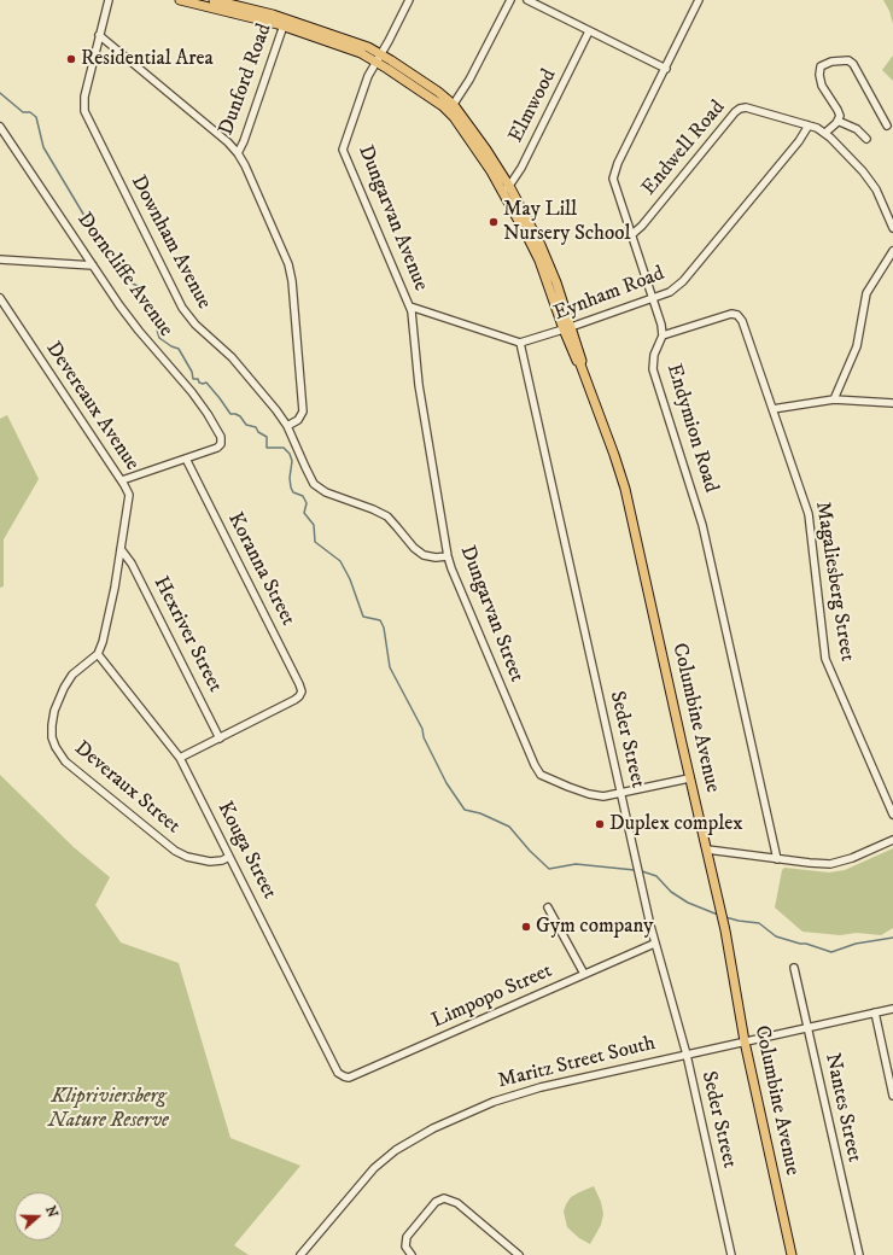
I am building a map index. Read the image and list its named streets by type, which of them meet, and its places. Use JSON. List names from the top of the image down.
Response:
{
  "streets": {
    "main road": ["Columbine Avenue"],
    "street": [
      "Dunford Road",
      "Elmwood",
      "Endwell Road",
      "Dungarvan Avenue",
      "Downham Avenue",
      "Dorncliffe Avenue",
      "Eynham Road",
      "Devereaux Avenue",
      "Endymion Road",
      "Koranna Street",
      "Magaliesberg Street",
      "Dungarvan Street",
      "Hexriver Street",
      "Seder Street",
      "Deveraux Street",
      "Kouga Street",
      "Limpopo Street",
      "Maritz Street South",
      "Nantes Street"
    ]
  },
  "crossings": [
    ["Dunford Road", "Columbine Avenue"],
    ["Elmwood", "Columbine Avenue"],
    ["Endwell Road", "Eynham Road"],
    ["Endwell Road", "Endymion Road"],
    ["Dungarvan Avenue", "Dungarvan Street"],
    ["Dungarvan Avenue", "Columbine Avenue"],
    ["Downham Avenue", "Dungarvan Street"],
    ["Dorncliffe Avenue", "Koranna Street"],
    ["Eynham Road", "Endymion Road"],
    ["Eynham Road", "Columbine Avenue"],
    ["Eynham Road", "Seder Street"],
    ["Devereaux Avenue", "Hexriver Street"],
    ["Devereaux Avenue", "Deveraux Street"],
    ["Devereaux Avenue", "Kouga Street"],
    ["Endymion Road", "Magaliesberg Street"],
    ["Koranna Street", "Hexriver Street"],
    ["Dungarvan Street", "Columbine Avenue"],
    ["Dungarvan Street", "Seder Street"],
    ["Columbine Avenue", "Maritz Street South"],
    ["Seder Street", "Limpopo Street"],
    ["Seder Street", "Maritz Street South"],
    ["Deveraux Street", "Kouga Street"],
    ["Kouga Street", "Limpopo Street"],
    ["Maritz Street South", "Nantes Street"]
  ],
  "parks": ["Klipriviersberg Nature Reserve"],
  "places": [
    "Residential Area",
    "May Lill Nursery School",
    "Duplex complex",
    "Gym company"
  ],
  "north": "right"
}
